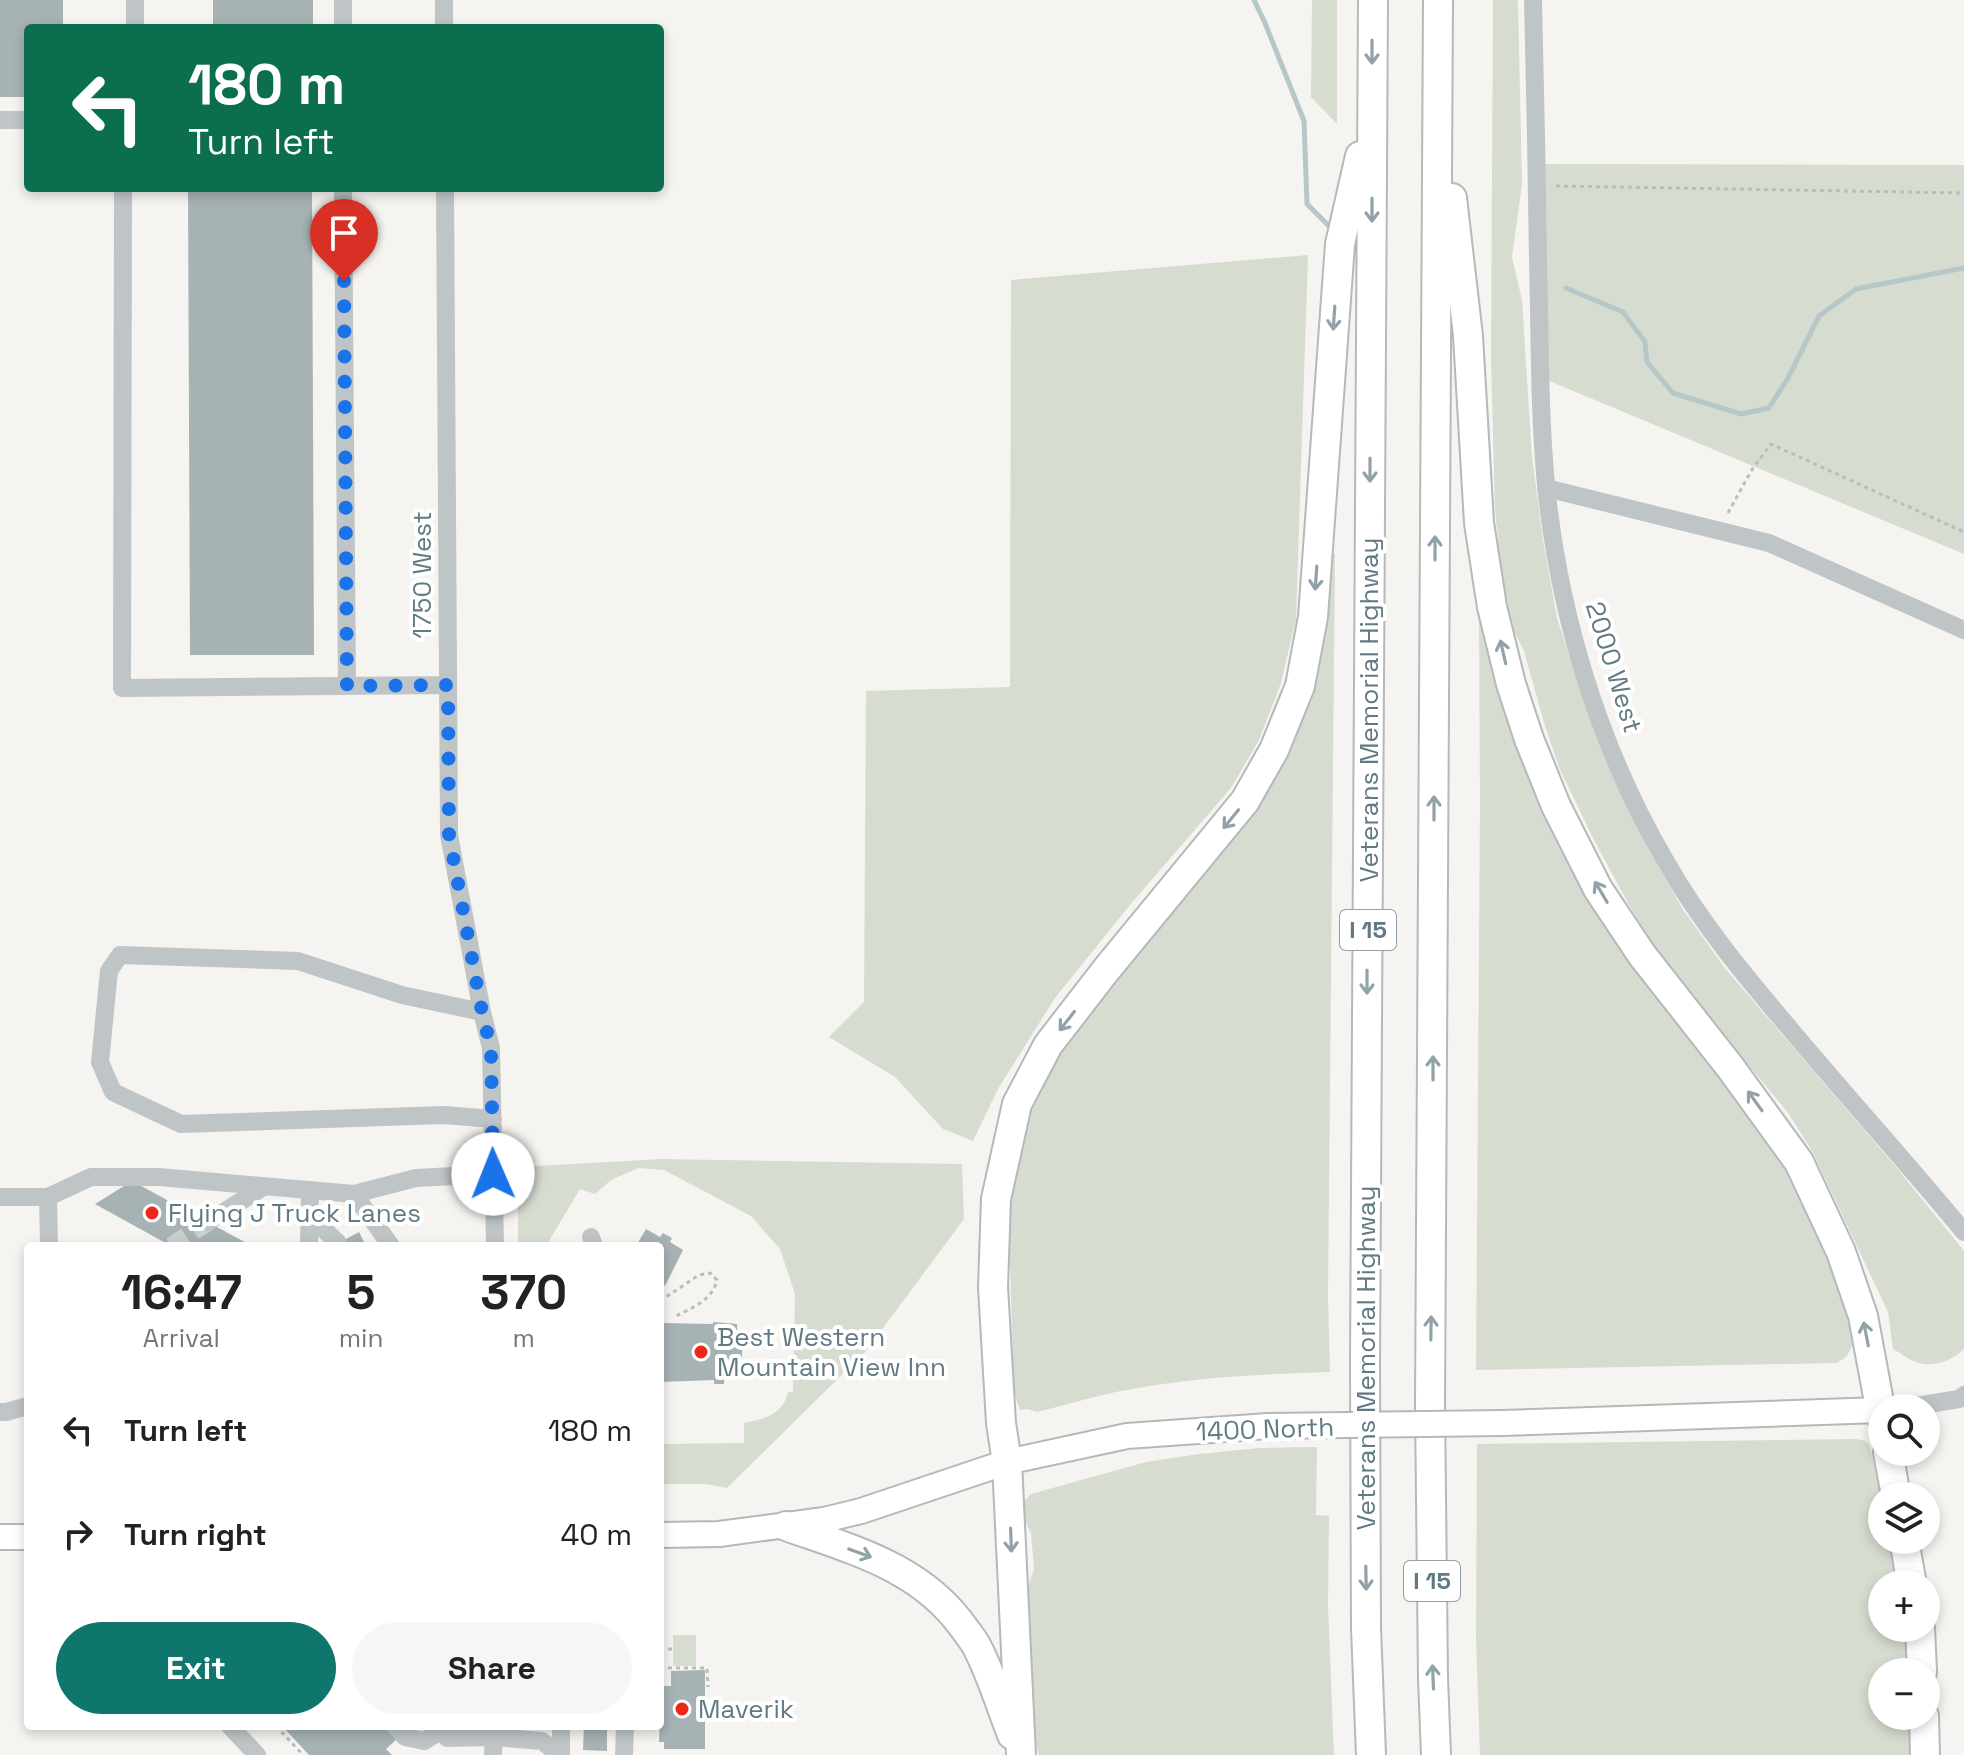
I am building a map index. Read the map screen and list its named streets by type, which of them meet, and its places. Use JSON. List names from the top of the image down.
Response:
{
  "streets": {
    "highway": ["Veterans Memorial Highway", "I 15"],
    "main road": ["1400 North"],
    "street": ["1750 West", "2000 West"]
  },
  "places": ["Flying J Truck Lanes", "Best Western Mountain View Inn", "Maverik"],
  "page": {
    "turn": ["180 m", "Turn left"],
    "eta": [
      "16:47",
      "Arrival",
      "5",
      "min",
      "370",
      "m"
    ],
    "list": [
      {
        "name": "Turn left",
        "value": "180 m"
      },
      {
        "name": "Turn right",
        "value": "40 m"
      }
    ],
    "map_buttons": ["+", "−"],
    "buttons": ["Exit", "Share"]
  }
}
